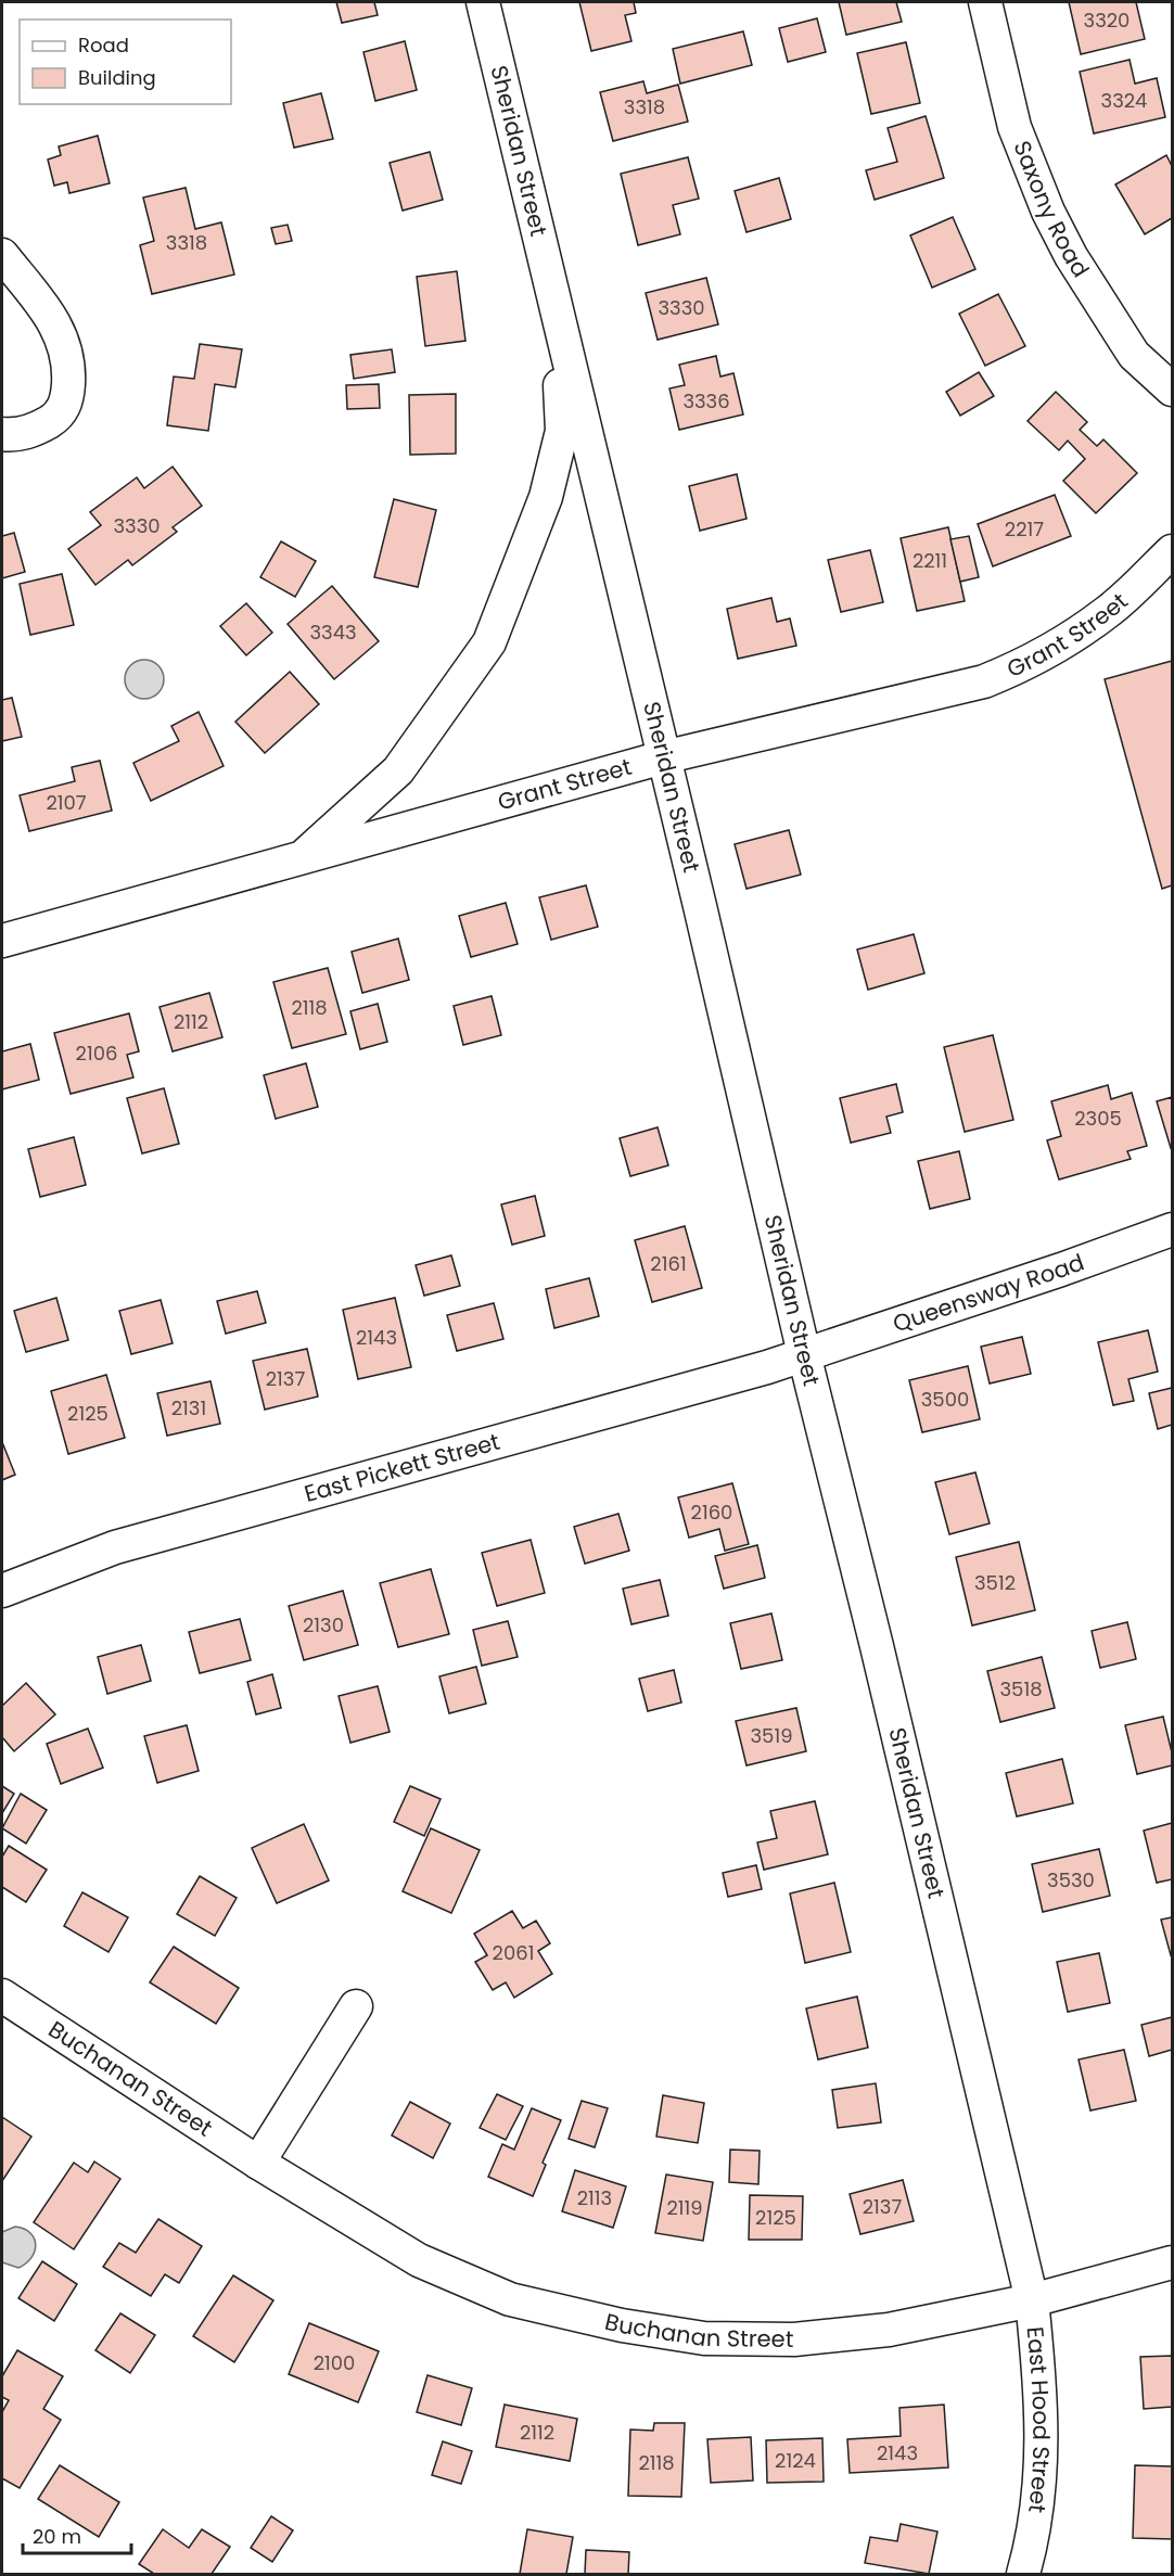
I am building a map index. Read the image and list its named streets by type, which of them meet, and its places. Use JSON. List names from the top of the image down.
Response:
{
  "streets": {
    "street": [
      "Sheridan Street",
      "Saxony Road",
      "Grant Street",
      "Queensway Road",
      "East Pickett Street",
      "Buchanan Street",
      "East Hood Street"
    ]
  },
  "crossings": [
    ["Sheridan Street", "Grant Street"],
    ["Sheridan Street", "Queensway Road"],
    ["Sheridan Street", "East Pickett Street"],
    ["Sheridan Street", "Buchanan Street"],
    ["Sheridan Street", "East Hood Street"],
    ["Queensway Road", "East Pickett Street"],
    ["Buchanan Street", "East Hood Street"]
  ],
  "house_numbers": [
    "3320",
    "3324",
    "3318",
    "3318",
    "3330",
    "3336",
    "3330",
    "2217",
    "2211",
    "3343",
    "2107",
    "2118",
    "2112",
    "2106",
    "2305",
    "2161",
    "2143",
    "2137",
    "3500",
    "2131",
    "2125",
    "2160",
    "3512",
    "2130",
    "3518",
    "3519",
    "3530",
    "2061",
    "2113",
    "2137",
    "2119",
    "2125",
    "2100",
    "2112",
    "2143",
    "2124",
    "2118"
  ],
  "legend": ["Road", "Building"],
  "scale_bar": "20 m"
}
